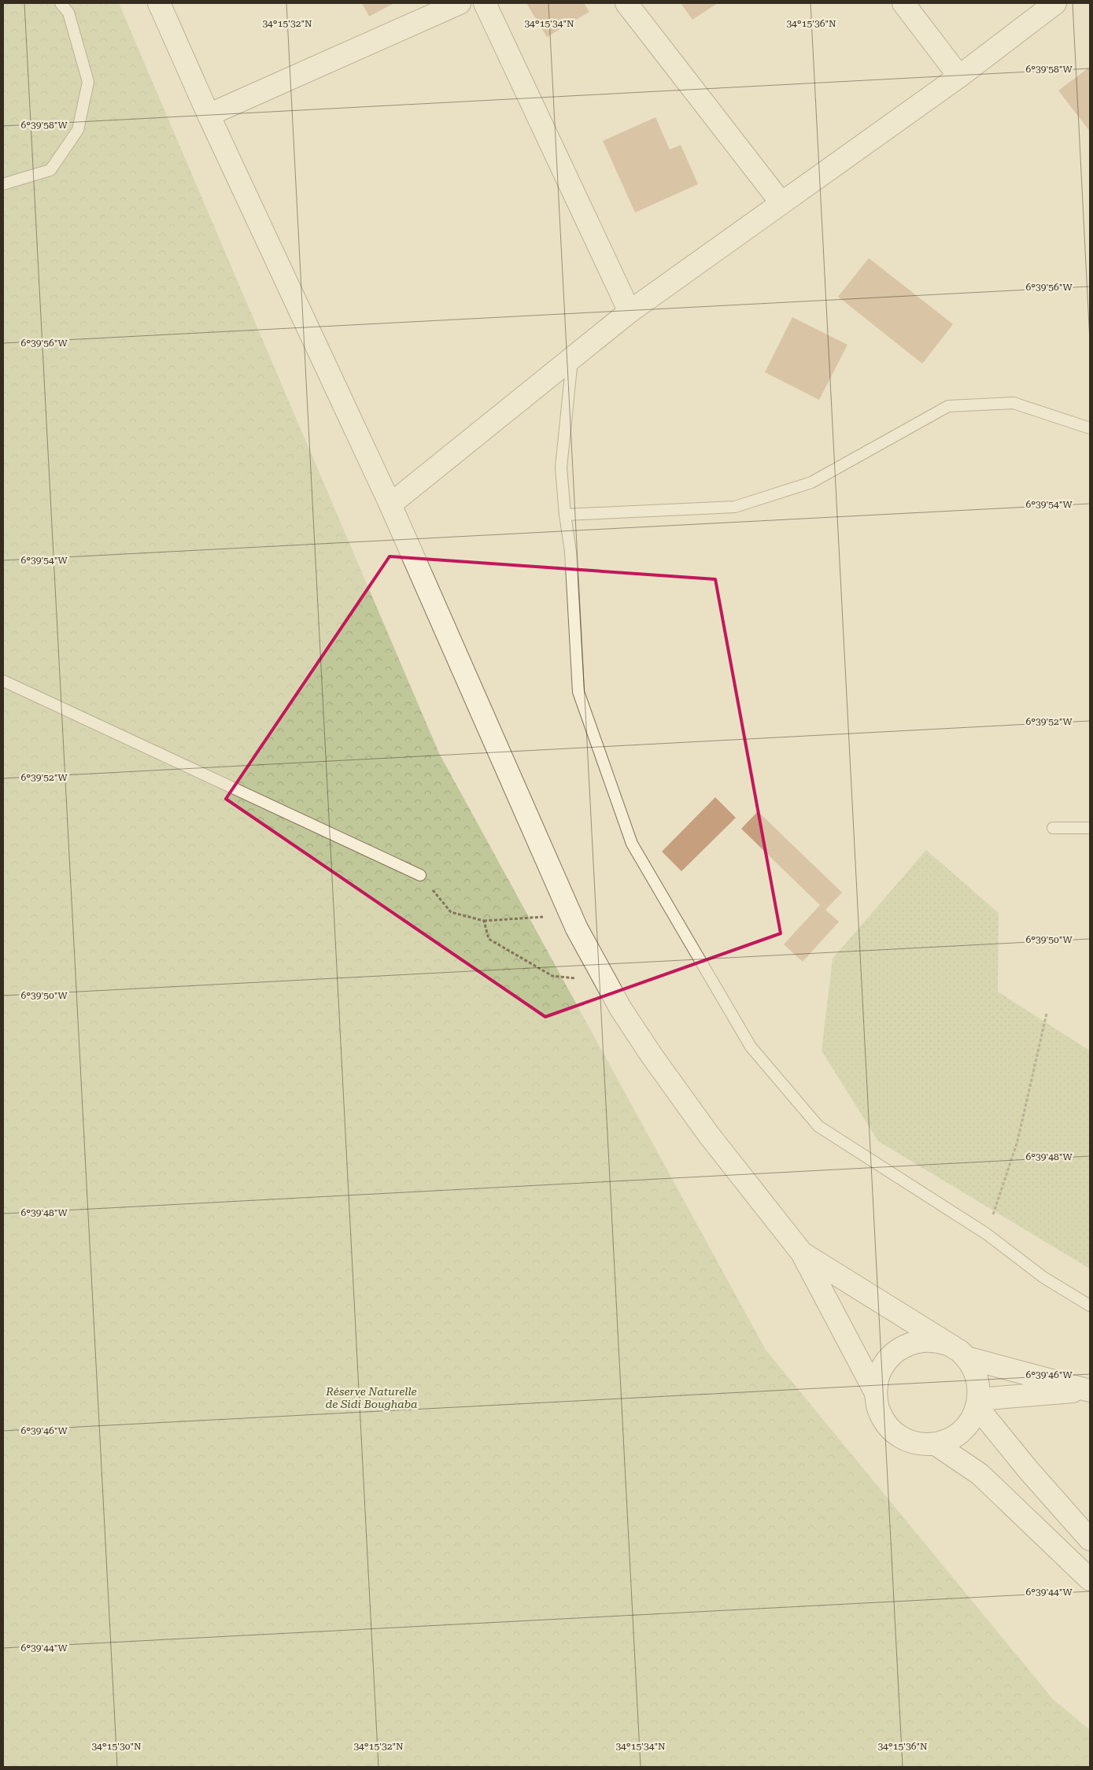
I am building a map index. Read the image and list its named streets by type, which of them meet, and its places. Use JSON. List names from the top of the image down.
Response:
{
  "parks": ["Réserve Naturelle de Sidi Boughaba"],
  "coordinates": [
    "34°15'32\"N",
    "34°15'34\"N",
    "34°15'36\"N",
    "6°39'58\"W",
    "6°39'56\"W",
    "6°39'54\"W",
    "6°39'52\"W",
    "6°39'50\"W",
    "6°39'48\"W",
    "6°39'46\"W",
    "6°39'44\"W",
    "34°15'30\"N"
  ]
}
